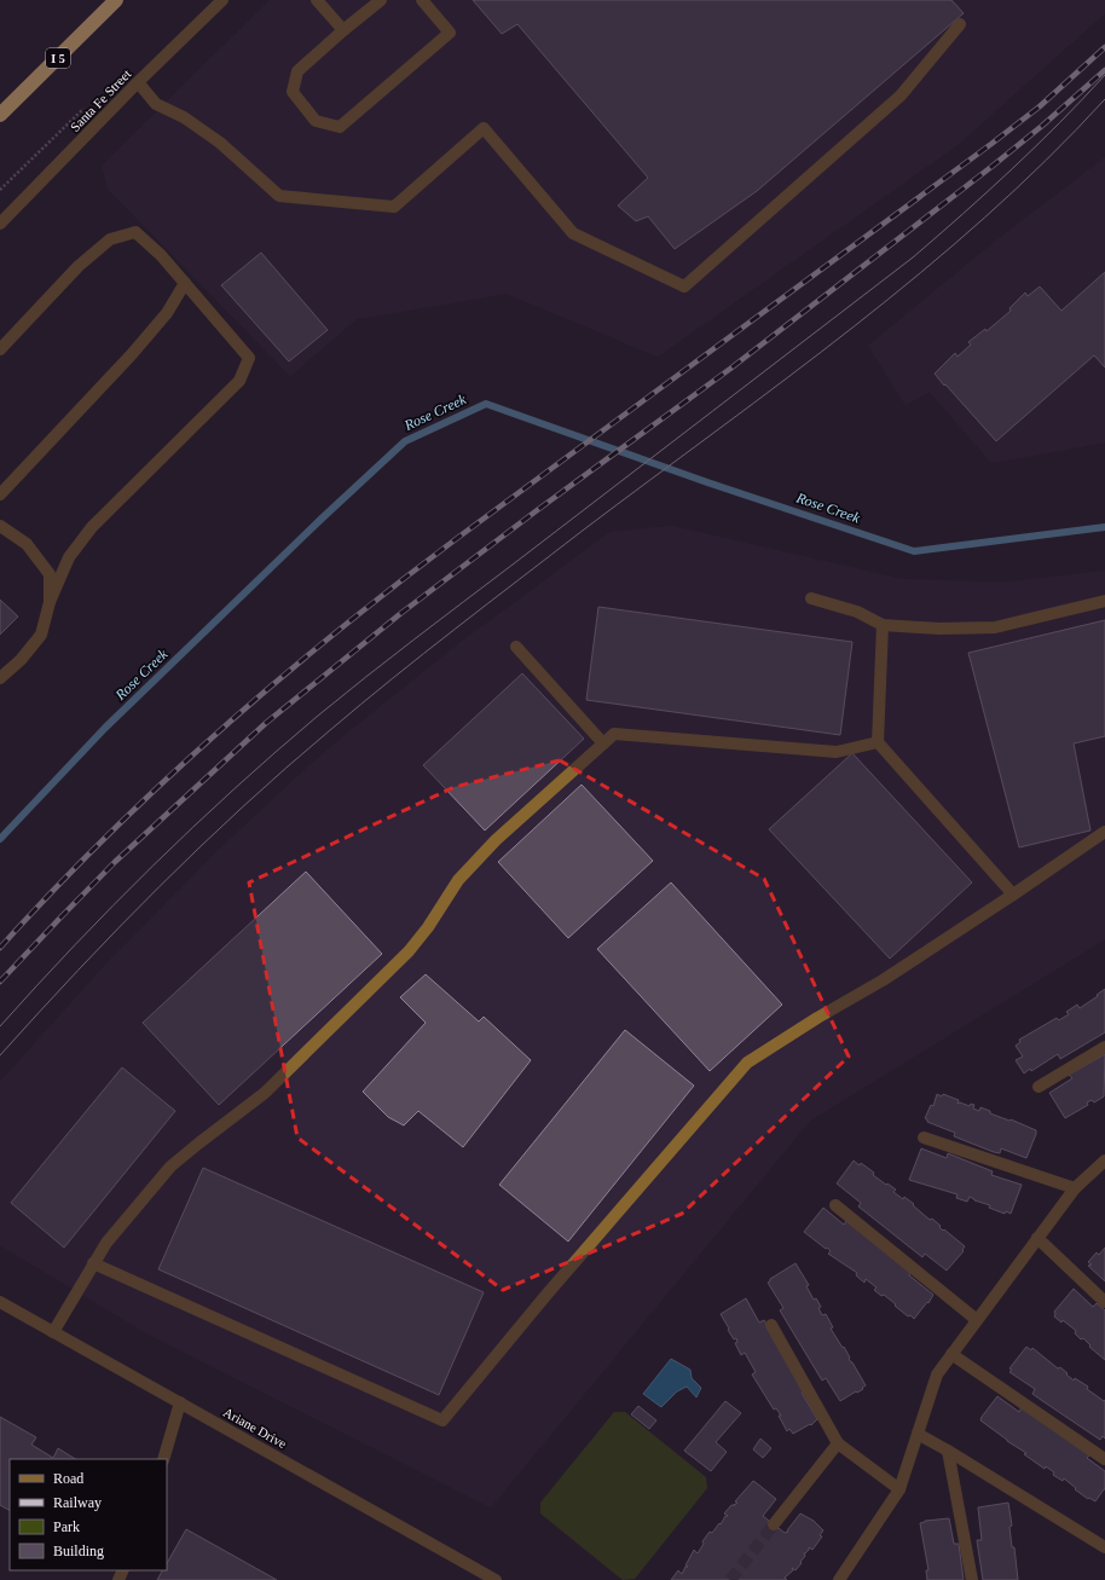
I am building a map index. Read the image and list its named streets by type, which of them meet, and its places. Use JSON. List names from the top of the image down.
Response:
{
  "streets": {
    "highway": ["I 5"],
    "street": ["Santa Fe Street", "Ariane Drive"]
  },
  "water": ["Rose Creek"],
  "legend": [
    "Road",
    "Railway",
    "Park",
    "Building"
  ]
}
